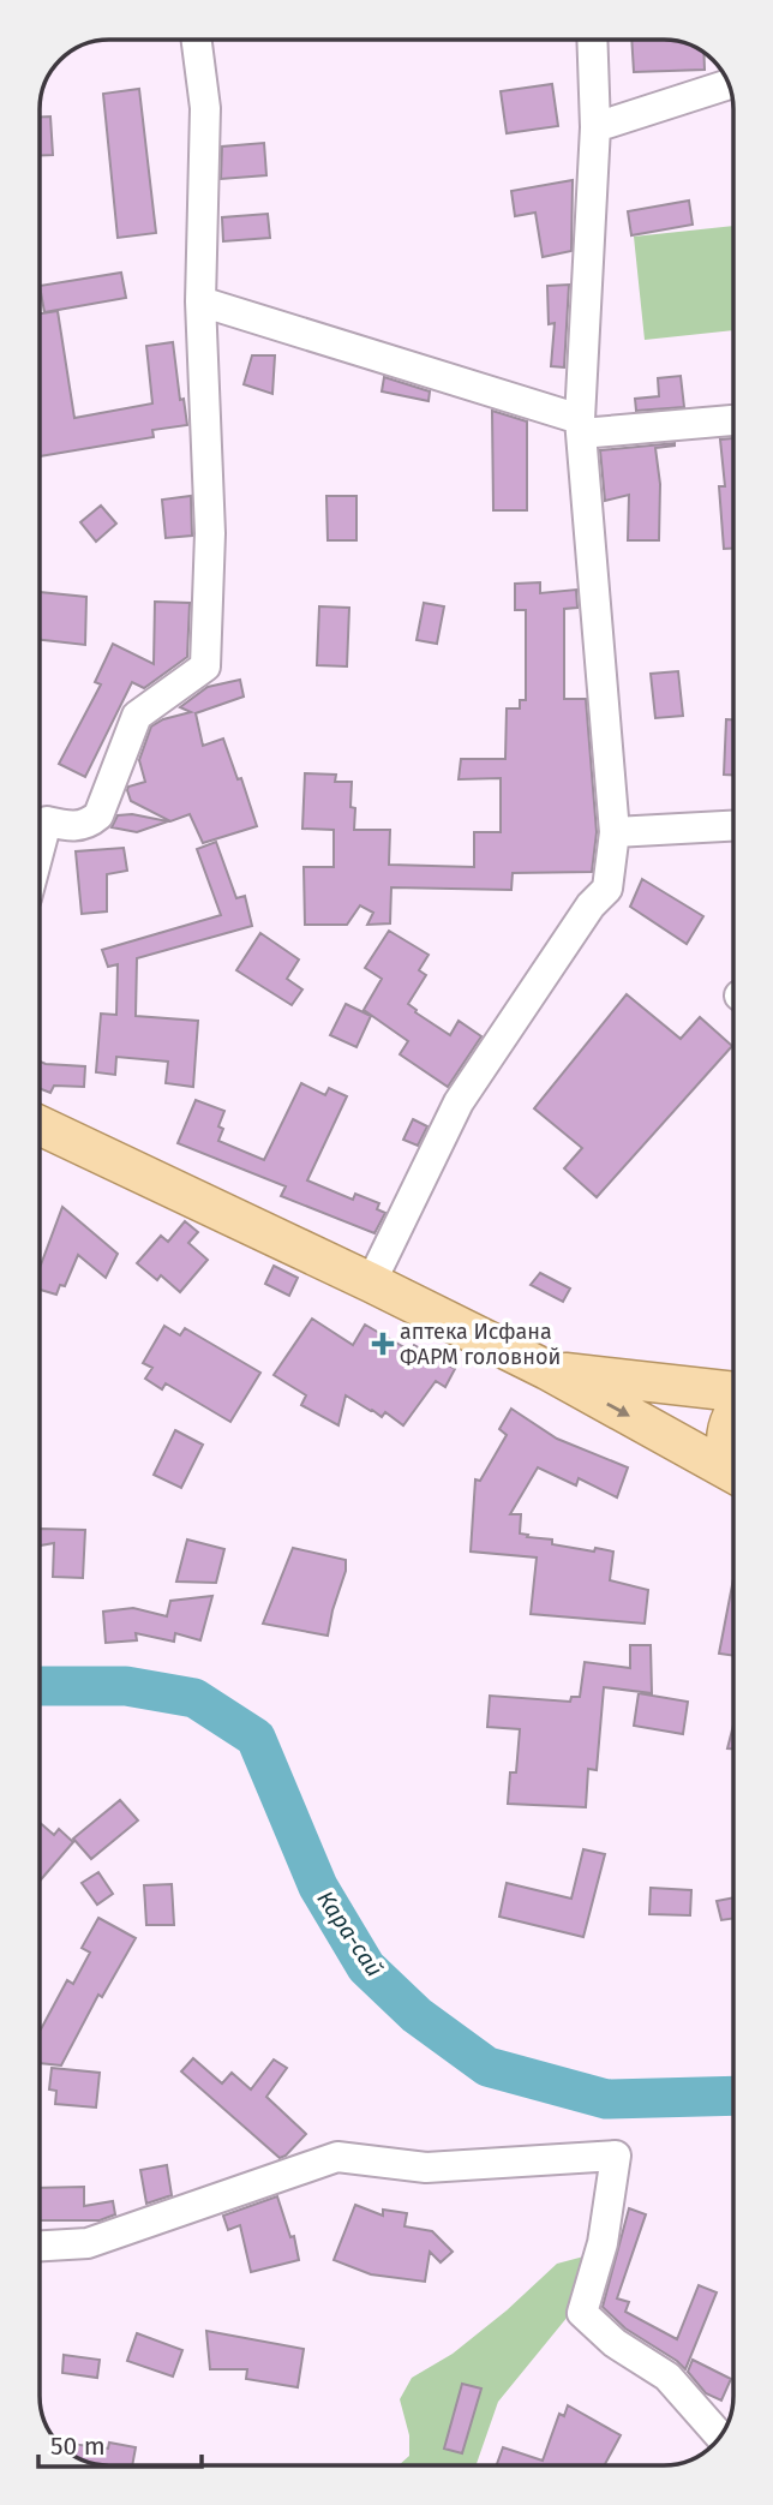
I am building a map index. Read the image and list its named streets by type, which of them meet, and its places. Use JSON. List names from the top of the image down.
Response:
{
  "water": ["Кара-сай"],
  "places": {
    "health": ["аптека Исфана ФАРМ головной"]
  },
  "scale_bar": "50 m"
}
